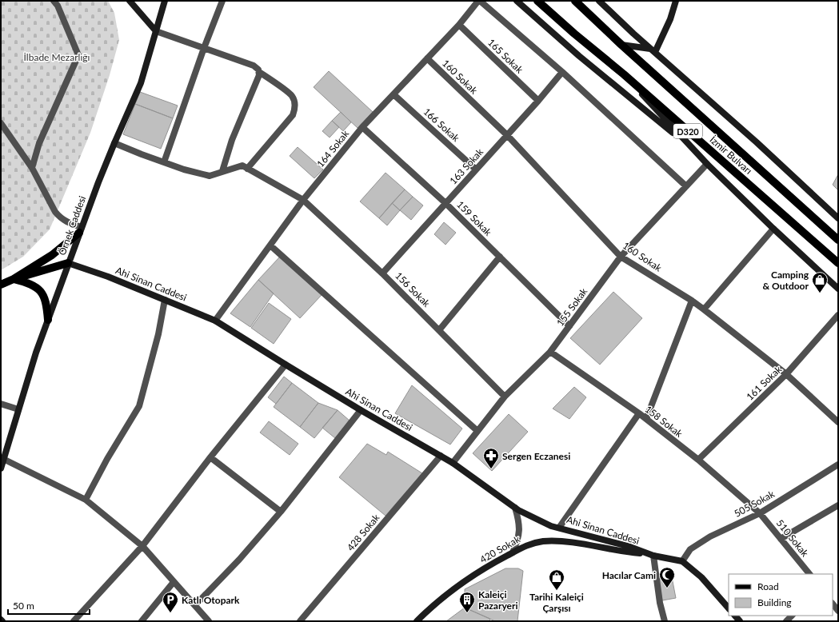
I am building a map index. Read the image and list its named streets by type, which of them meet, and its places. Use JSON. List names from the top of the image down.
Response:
{
  "streets": {
    "main road": [
      "D320",
      "İzmir Bulvarı",
      "Örnek Caddesi",
      "Ahi Sinan Caddesi",
      "420 Sokak"
    ],
    "street": [
      "165 Sokak",
      "160 Sokak",
      "166 Sokak",
      "164 Sokak",
      "163 Sokak",
      "159 Sokak",
      "156 Sokak",
      "155 Sokak",
      "161 Sokak",
      "158 Sokak",
      "505 Sokak",
      "428 Sokak",
      "510 Sokak"
    ]
  },
  "crossings": [
    ["165 Sokak", "164 Sokak"],
    ["165 Sokak", "163 Sokak"],
    ["160 Sokak", "164 Sokak"],
    ["160 Sokak", "163 Sokak"],
    ["160 Sokak", "155 Sokak"],
    ["160 Sokak", "161 Sokak"],
    ["166 Sokak", "164 Sokak"],
    ["166 Sokak", "163 Sokak"],
    ["164 Sokak", "159 Sokak"],
    ["164 Sokak", "Ahi Sinan Caddesi"],
    ["164 Sokak", "156 Sokak"],
    ["163 Sokak", "159 Sokak"],
    ["163 Sokak", "156 Sokak"],
    ["159 Sokak", "155 Sokak"],
    ["Örnek Caddesi", "Ahi Sinan Caddesi"],
    ["Ahi Sinan Caddesi", "155 Sokak"],
    ["Ahi Sinan Caddesi", "505 Sokak"],
    ["Ahi Sinan Caddesi", "428 Sokak"],
    ["Ahi Sinan Caddesi", "420 Sokak"],
    ["156 Sokak", "155 Sokak"],
    ["155 Sokak", "158 Sokak"],
    ["161 Sokak", "158 Sokak"],
    ["158 Sokak", "505 Sokak"],
    ["158 Sokak", "510 Sokak"],
    ["505 Sokak", "510 Sokak"]
  ],
  "parks": ["İlbade Mezarlığı"],
  "places": {
    "shop": ["Camping & Outdoor", "Tarihi Kaleiçi Çarşısı"],
    "pharmacy": ["Sergen Eczanesi"],
    "mosque": ["Hacılar Cami"],
    "parking": ["Katlı Otopark"],
    "building": ["Kaleiçi Pazaryeri"]
  },
  "legend": ["Road", "Building"],
  "scale_bar": "50 m"
}
